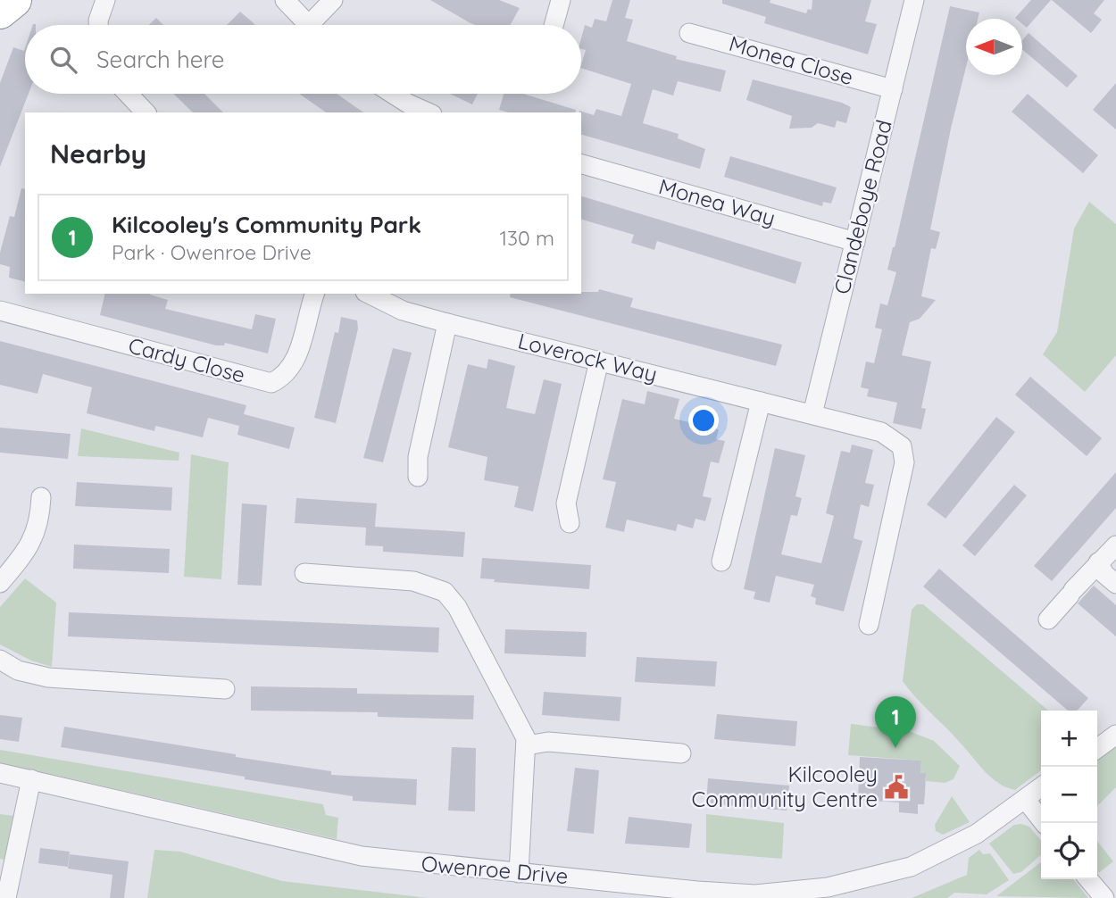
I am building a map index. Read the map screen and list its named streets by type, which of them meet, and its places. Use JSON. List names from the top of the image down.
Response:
{
  "streets": {
    "street": [
      "Monea Close",
      "Monea Way",
      "Clandeboye Road",
      "Loverock Way",
      "Cardy Close",
      "Owenroe Drive"
    ]
  },
  "crossings": [
    ["Monea Close", "Clandeboye Road"],
    ["Monea Way", "Clandeboye Road"],
    ["Clandeboye Road", "Loverock Way"]
  ],
  "places": {
    "public building": ["Kilcooley Community Centre"]
  },
  "north": "left",
  "page": {
    "search": "Search here",
    "heading": "Nearby",
    "list": [
      {
        "mark": "1",
        "name": "Kilcooley's Community Park",
        "note": "Park · Owenroe Drive",
        "value": "130 m"
      }
    ],
    "pins": "1",
    "map_buttons": ["+", "−"]
  }
}
